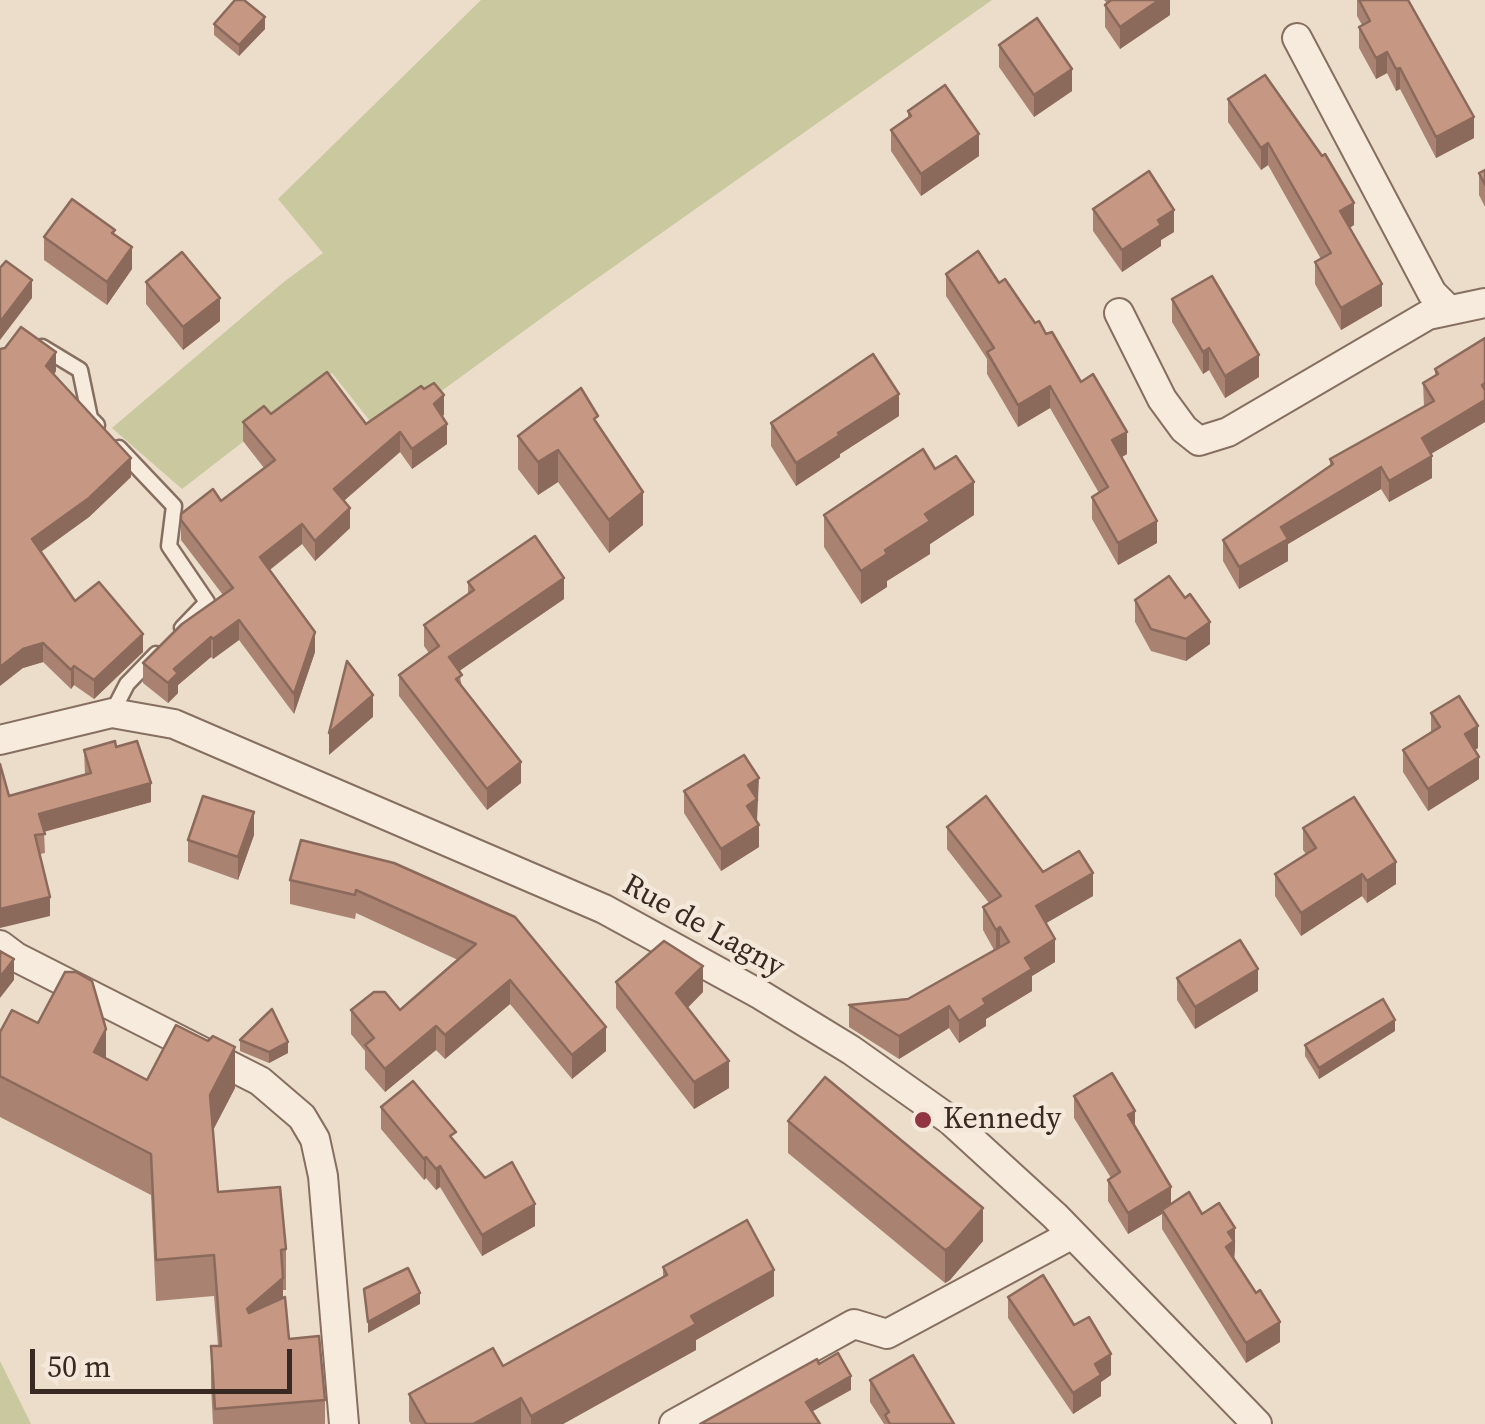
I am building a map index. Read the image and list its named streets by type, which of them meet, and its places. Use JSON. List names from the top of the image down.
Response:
{
  "streets": {
    "street": ["Rue de Lagny"]
  },
  "places": ["Kennedy"],
  "scale_bar": "50 m"
}
